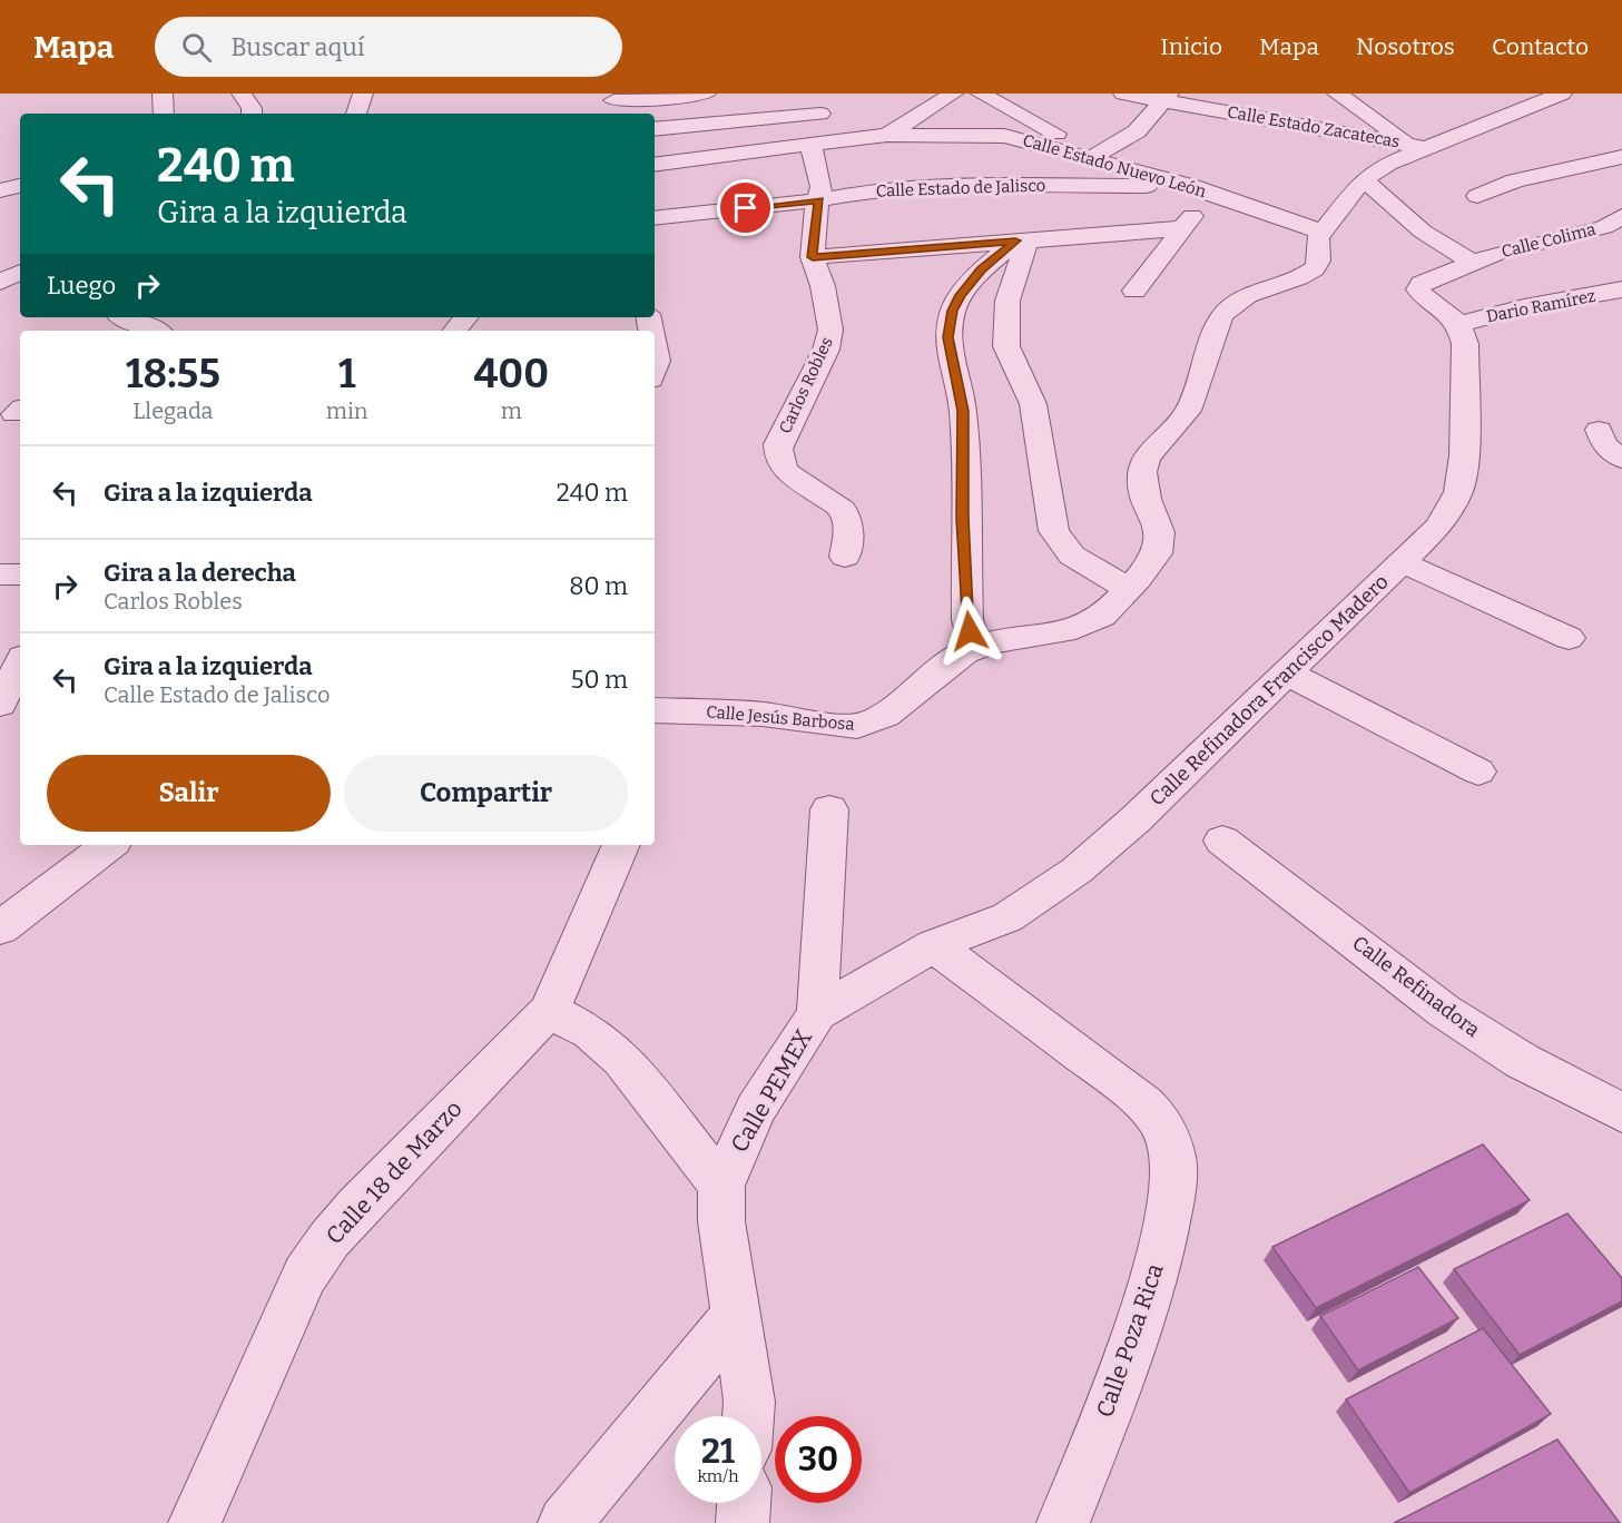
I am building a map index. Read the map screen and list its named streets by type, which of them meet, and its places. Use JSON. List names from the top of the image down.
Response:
{
  "streets": {
    "street": [
      "Calle Estado Zacatecas",
      "Calle Estado Nuevo León",
      "Calle Estado de Jalisco",
      "Calle Colima",
      "Dario Ramírez",
      "Carlos Robles",
      "Calle Refinadora Francisco Madero",
      "Calle Jesús Barbosa",
      "Calle Refinadora",
      "Calle PEMEX",
      "Calle 18 de Marzo",
      "Calle Poza Rica"
    ]
  },
  "crossings": [
    ["Calle Estado Nuevo León", "Calle Estado de Jalisco"],
    ["Calle Estado Nuevo León", "Carlos Robles"],
    ["Calle Estado Nuevo León", "Calle Jesús Barbosa"],
    ["Calle Estado de Jalisco", "Carlos Robles"],
    ["Dario Ramírez", "Calle Refinadora Francisco Madero"],
    ["Calle Refinadora Francisco Madero", "Calle PEMEX"],
    ["Calle Refinadora Francisco Madero", "Calle Poza Rica"]
  ],
  "page": {
    "header": "Mapa",
    "search": "Buscar aquí",
    "nav": [
      "Inicio",
      "Mapa",
      "Nosotros",
      "Contacto"
    ],
    "turn": ["240 m", "Gira a la izquierda"],
    "then": "Luego",
    "eta": [
      "18:55",
      "Llegada",
      "1",
      "min",
      "400",
      "m"
    ],
    "list": [
      {
        "name": "Gira a la izquierda",
        "value": "240 m"
      },
      {
        "name": "Gira a la derecha",
        "note": "Carlos Robles",
        "value": "80 m"
      },
      {
        "name": "Gira a la izquierda",
        "note": "Calle Estado de Jalisco",
        "value": "50 m"
      }
    ],
    "buttons": ["Salir", "Compartir"],
    "speed": "21 km/h",
    "limit": "30"
  }
}
